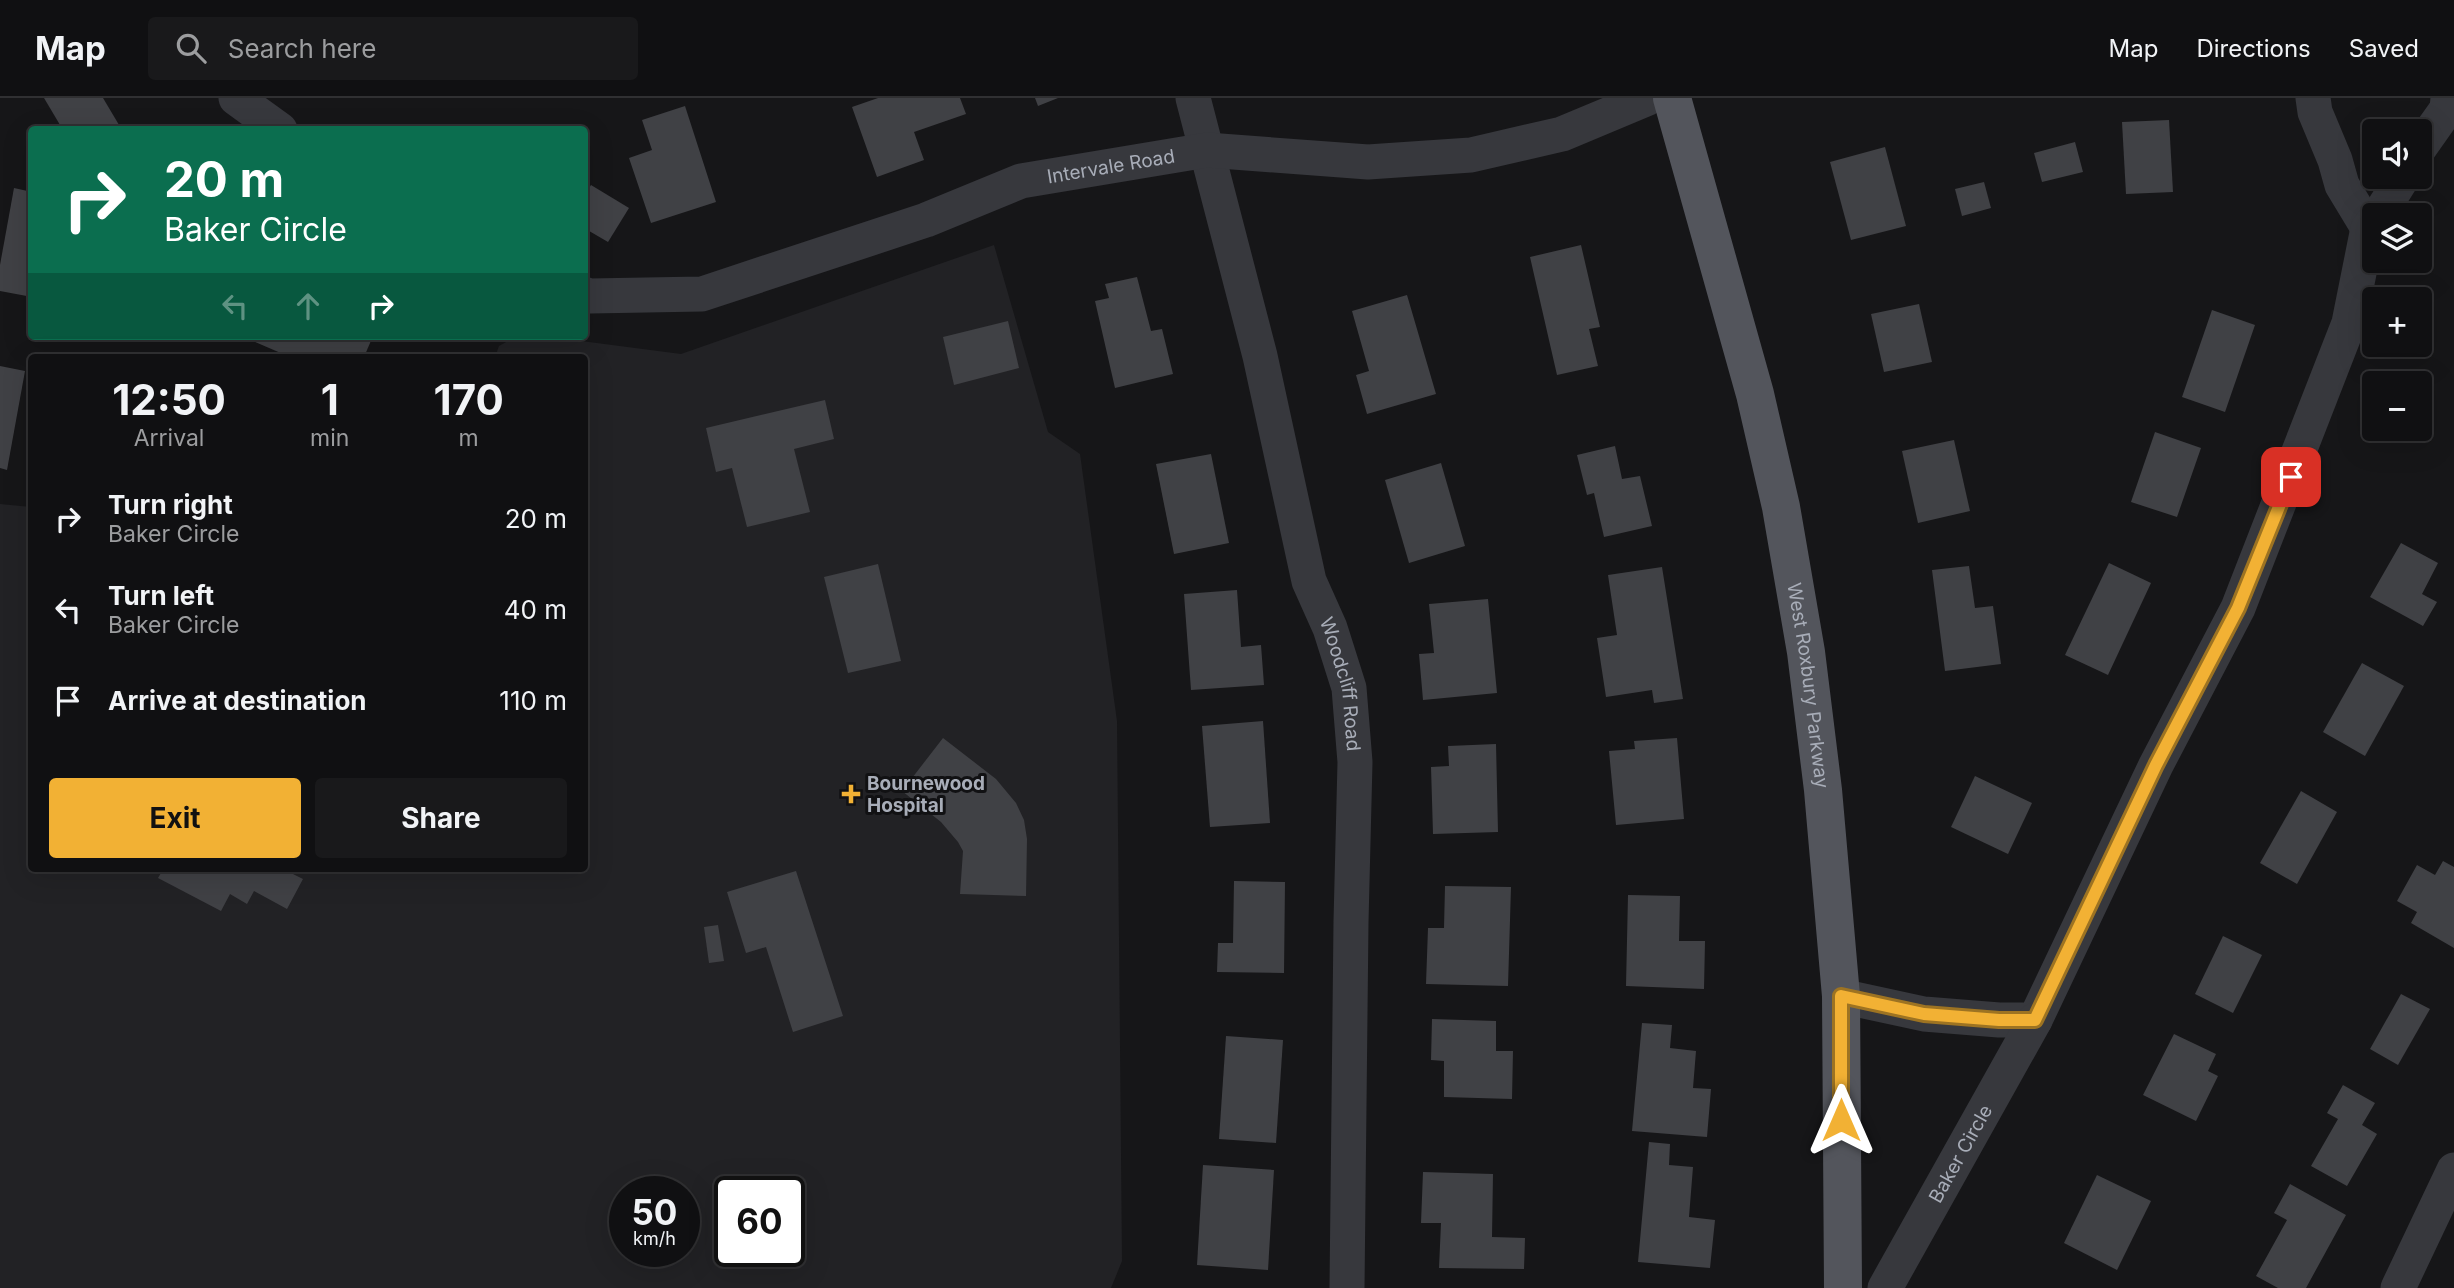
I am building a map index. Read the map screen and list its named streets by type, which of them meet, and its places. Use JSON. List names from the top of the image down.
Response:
{
  "streets": {
    "main road": ["West Roxbury Parkway"],
    "street": ["Intervale Road", "Woodcliff Road", "Baker Circle"]
  },
  "crossings": [
    ["Intervale Road", "Woodcliff Road"]
  ],
  "places": {
    "health": ["Bournewood Hospital"]
  },
  "page": {
    "header": "Map",
    "search": "Search here",
    "nav": ["Map", "Directions", "Saved"],
    "map_buttons": ["+", "−"],
    "turn": ["20 m", "Baker Circle"],
    "eta": [
      "12:50",
      "Arrival",
      "1",
      "min",
      "170",
      "m"
    ],
    "list": [
      {
        "name": "Turn right",
        "note": "Baker Circle",
        "value": "20 m"
      },
      {
        "name": "Turn left",
        "note": "Baker Circle",
        "value": "40 m"
      },
      {
        "name": "Arrive at destination",
        "value": "110 m"
      }
    ],
    "buttons": ["Exit", "Share"],
    "speed": "50 km/h",
    "limit": "60"
  }
}
